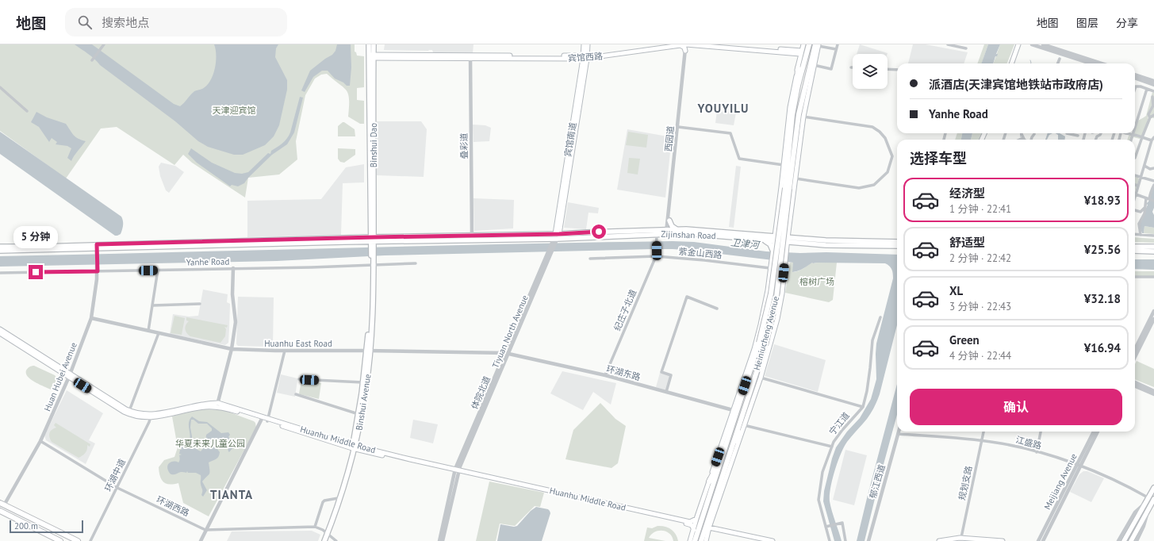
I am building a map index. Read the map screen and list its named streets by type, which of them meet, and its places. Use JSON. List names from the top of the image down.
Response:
{
  "streets": {
    "highway": ["Heiniucheng Avenue"],
    "main road": [
      "宾馆西路",
      "宾馆南道",
      "Binshui Dao",
      "Zijinshan Road",
      "Binshui Avenue",
      "Huanhu Middle Road"
    ],
    "street": [
      "西园道",
      "叠彩道",
      "紫金山西路",
      "Yanhe Road",
      "纪庄子北道",
      "Tiyuan North Avenue",
      "Huanhu East Road",
      "环湖东路",
      "Huan Hubei Avenue",
      "宁江道",
      "江盛路",
      "环湖中道",
      "郁江西道",
      "Meijiang Avenue",
      "规划支路",
      "环湖西路"
    ]
  },
  "crossings": [
    ["宾馆西路", "西园道"],
    ["宾馆西路", "宾馆南道"],
    ["宾馆西路", "Binshui Dao"],
    ["宾馆西路", "叠彩道"],
    ["西园道", "Zijinshan Road"],
    ["宾馆南道", "Zijinshan Road"],
    ["宾馆南道", "Tiyuan North Avenue"],
    ["Binshui Dao", "Zijinshan Road"],
    ["Binshui Dao", "Binshui Avenue"],
    ["叠彩道", "Zijinshan Road"],
    ["Zijinshan Road", "纪庄子北道"],
    ["Zijinshan Road", "Tiyuan North Avenue"],
    ["Zijinshan Road", "Huan Hubei Avenue"],
    ["紫金山西路", "纪庄子北道"],
    ["紫金山西路", "Heiniucheng Avenue"],
    ["Yanhe Road", "Huan Hubei Avenue"],
    ["Yanhe Road", "Binshui Avenue"],
    ["纪庄子北道", "环湖东路"],
    ["Tiyuan North Avenue", "Huanhu East Road"],
    ["Tiyuan North Avenue", "环湖东路"],
    ["Tiyuan North Avenue", "Huanhu Middle Road"],
    ["Heiniucheng Avenue", "环湖东路"],
    ["Heiniucheng Avenue", "Huanhu Middle Road"],
    ["Huanhu East Road", "环湖东路"],
    ["Huanhu East Road", "Huan Hubei Avenue"],
    ["Huanhu East Road", "Binshui Avenue"],
    ["Huan Hubei Avenue", "Huanhu Middle Road"],
    ["Huan Hubei Avenue", "环湖西路"],
    ["Binshui Avenue", "Huanhu Middle Road"],
    ["Binshui Avenue", "环湖西路"],
    ["Huanhu Middle Road", "环湖中道"],
    ["江盛路", "郁江西道"],
    ["江盛路", "Meijiang Avenue"],
    ["江盛路", "规划支路"],
    ["环湖中道", "环湖西路"]
  ],
  "districts": ["YOUYILU", "TIANTA"],
  "water": ["卫津河"],
  "parks": ["天津迎宾馆", "榕树广场", "华夏未来儿童公园"],
  "scale_bar": "200 m",
  "page": {
    "header": "地图",
    "search": "搜索地点",
    "nav": ["地图", "图层", "分享"],
    "banner": ["派酒店(天津宾馆地铁站市政府店)", "Yanhe Road"],
    "heading": "选择车型",
    "list": [
      {
        "name": "经济型",
        "note": "1 分钟 · 22:41",
        "value": "¥18.93"
      },
      {
        "name": "舒适型",
        "note": "2 分钟 · 22:42",
        "value": "¥25.56"
      },
      {
        "name": "XL",
        "note": "3 分钟 · 22:43",
        "value": "¥32.18"
      },
      {
        "name": "Green",
        "note": "4 分钟 · 22:44",
        "value": "¥16.94"
      }
    ],
    "bubble": "5 分钟",
    "buttons": "确认",
    "scale": "200 m"
  }
}
